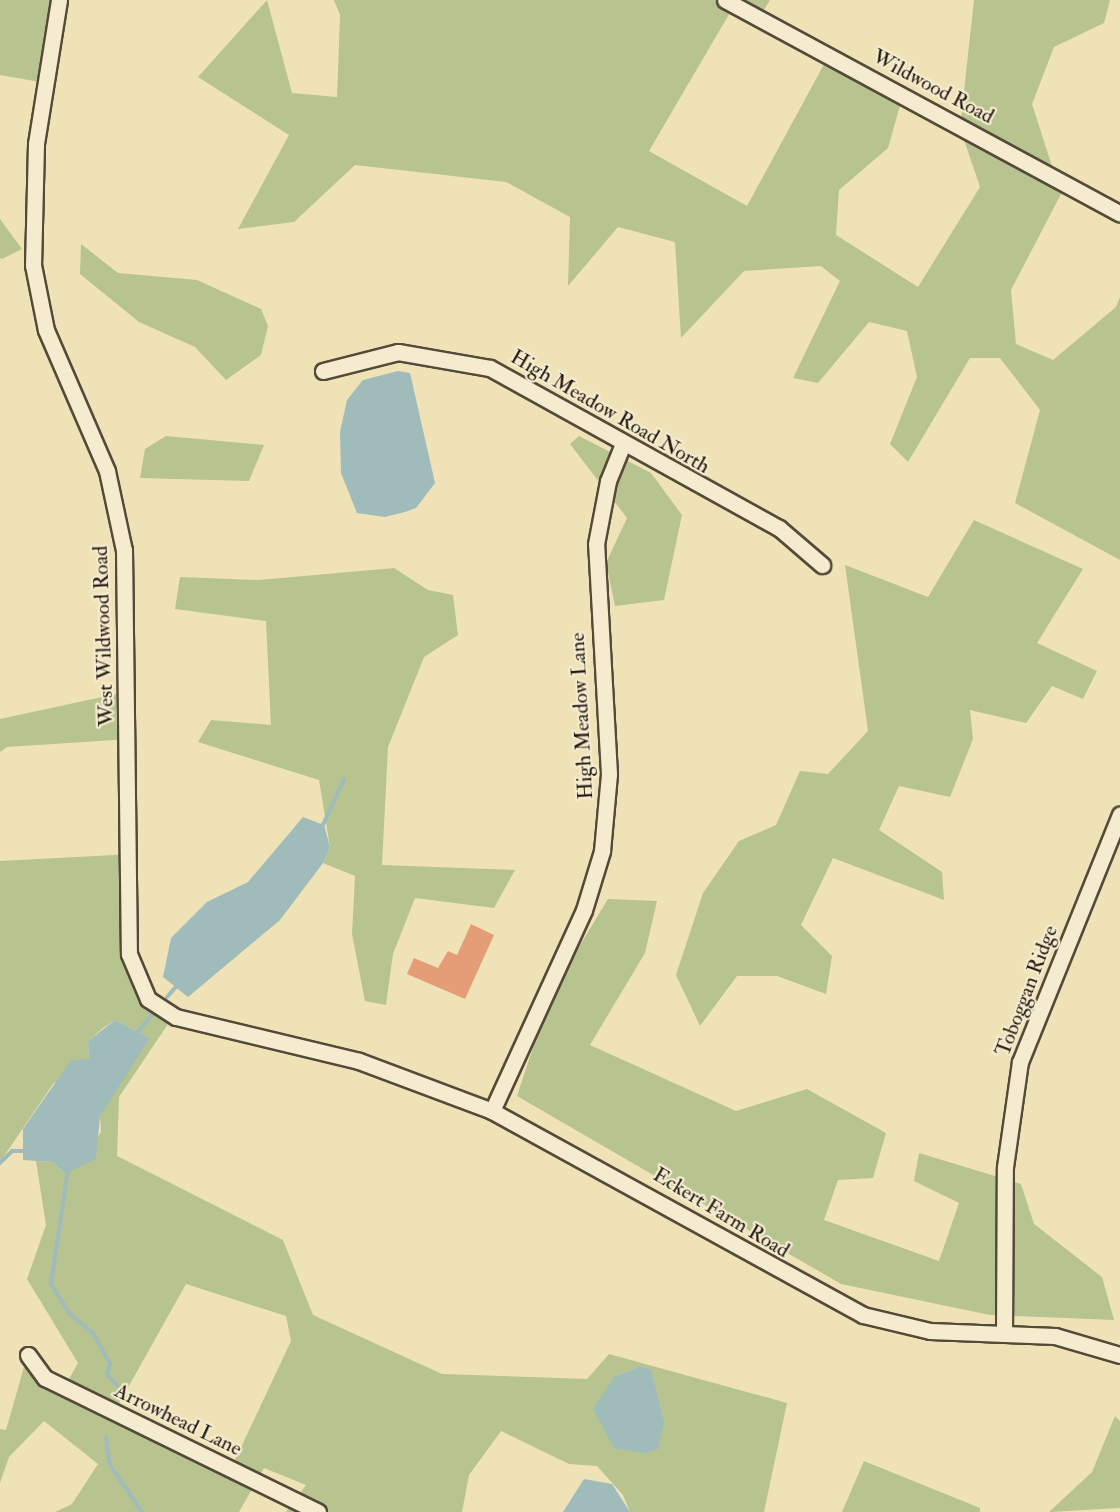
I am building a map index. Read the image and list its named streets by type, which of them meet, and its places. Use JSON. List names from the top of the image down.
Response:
{
  "streets": {
    "street": [
      "Wildwood Road",
      "High Meadow Road North",
      "West Wildwood Road",
      "High Meadow Lane",
      "Toboggan Ridge",
      "Eckert Farm Road",
      "Arrowhead Lane"
    ]
  },
  "crossings": [
    ["High Meadow Road North", "High Meadow Lane"],
    ["West Wildwood Road", "Eckert Farm Road"],
    ["High Meadow Lane", "Eckert Farm Road"],
    ["Toboggan Ridge", "Eckert Farm Road"]
  ]
}
